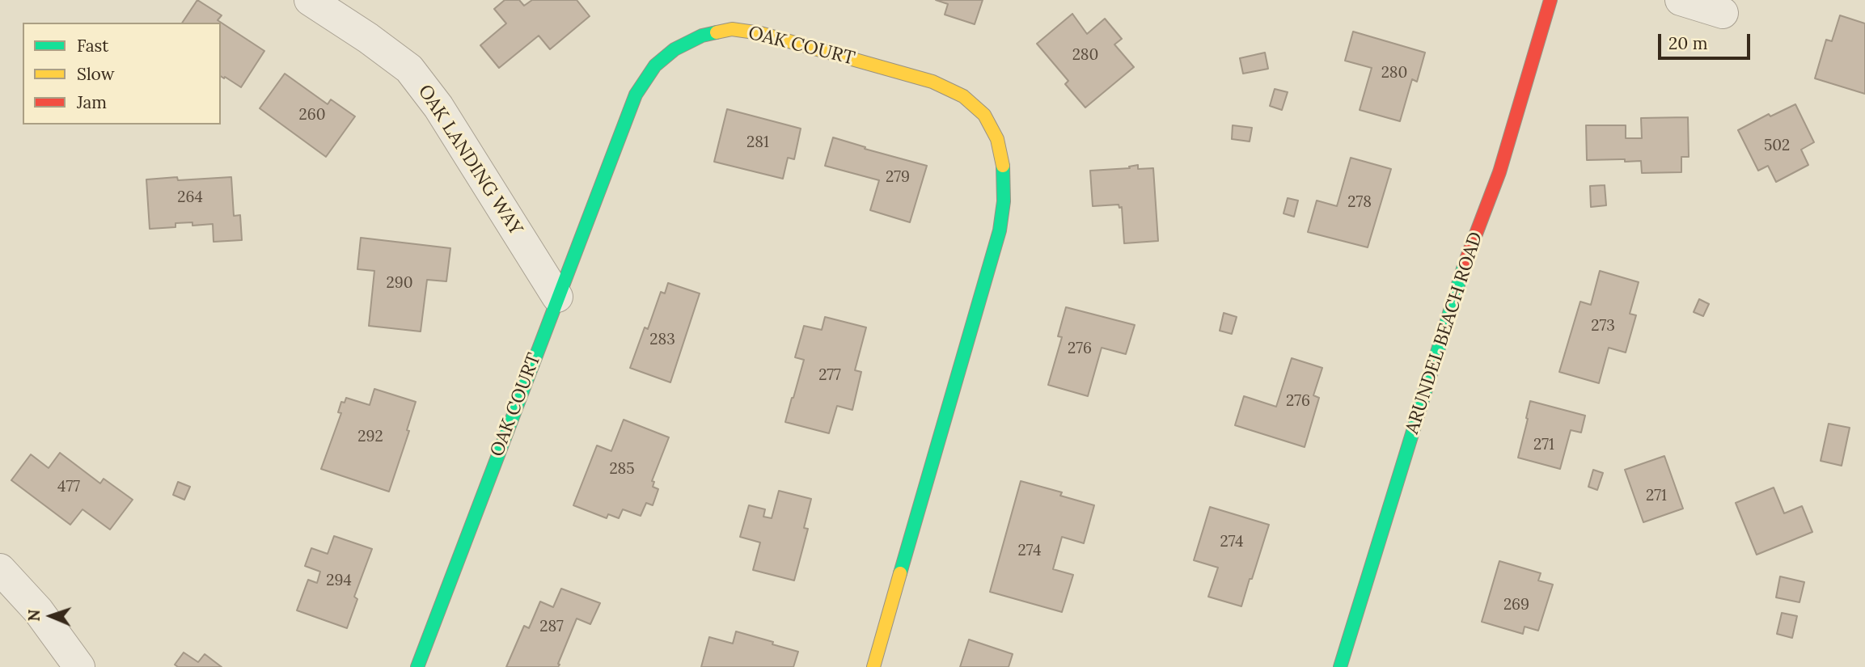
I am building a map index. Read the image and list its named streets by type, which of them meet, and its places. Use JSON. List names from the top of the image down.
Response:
{
  "streets": {
    "street": ["OAK COURT", "OAK LANDING WAY", "ARUNDEL BEACH ROAD"]
  },
  "crossings": [
    ["OAK COURT", "OAK LANDING WAY"]
  ],
  "house_numbers": [
    "280",
    "280",
    "260",
    "281",
    "502",
    "279",
    "264",
    "278",
    "290",
    "273",
    "283",
    "276",
    "277",
    "276",
    "292",
    "271",
    "285",
    "477",
    "271",
    "274",
    "274",
    "294",
    "269",
    "287"
  ],
  "legend": ["Fast", "Slow", "Jam"],
  "scale_bar": "20 m",
  "north": "left"
}
